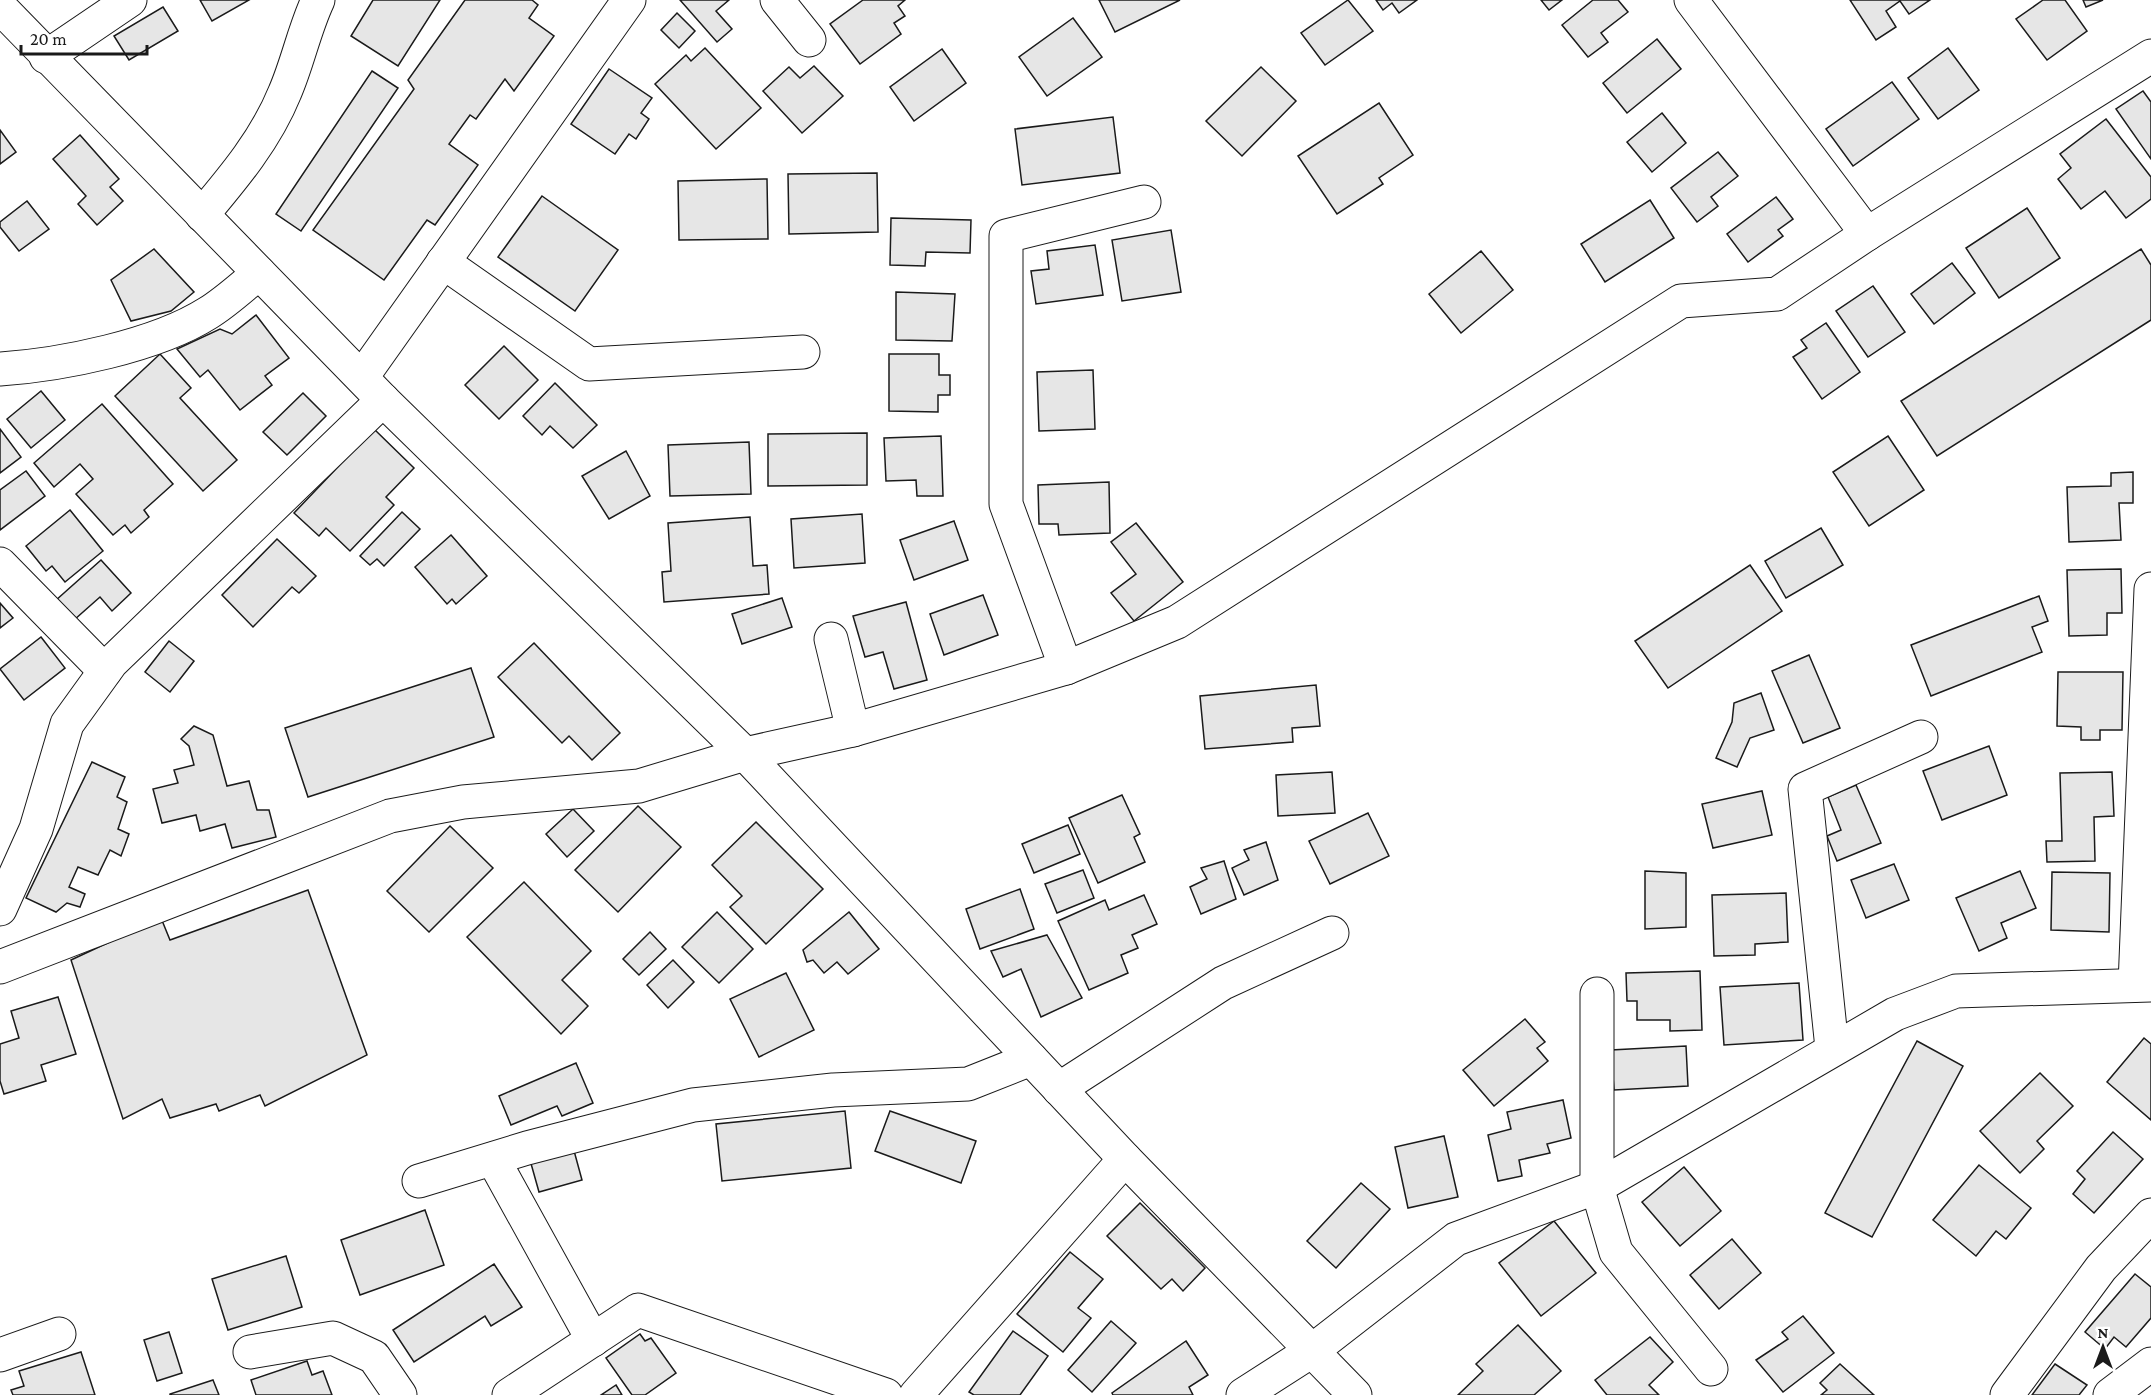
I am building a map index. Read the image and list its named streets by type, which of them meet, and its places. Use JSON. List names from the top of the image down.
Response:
{
  "scale_bar": "20 m",
  "north": "top"
}
